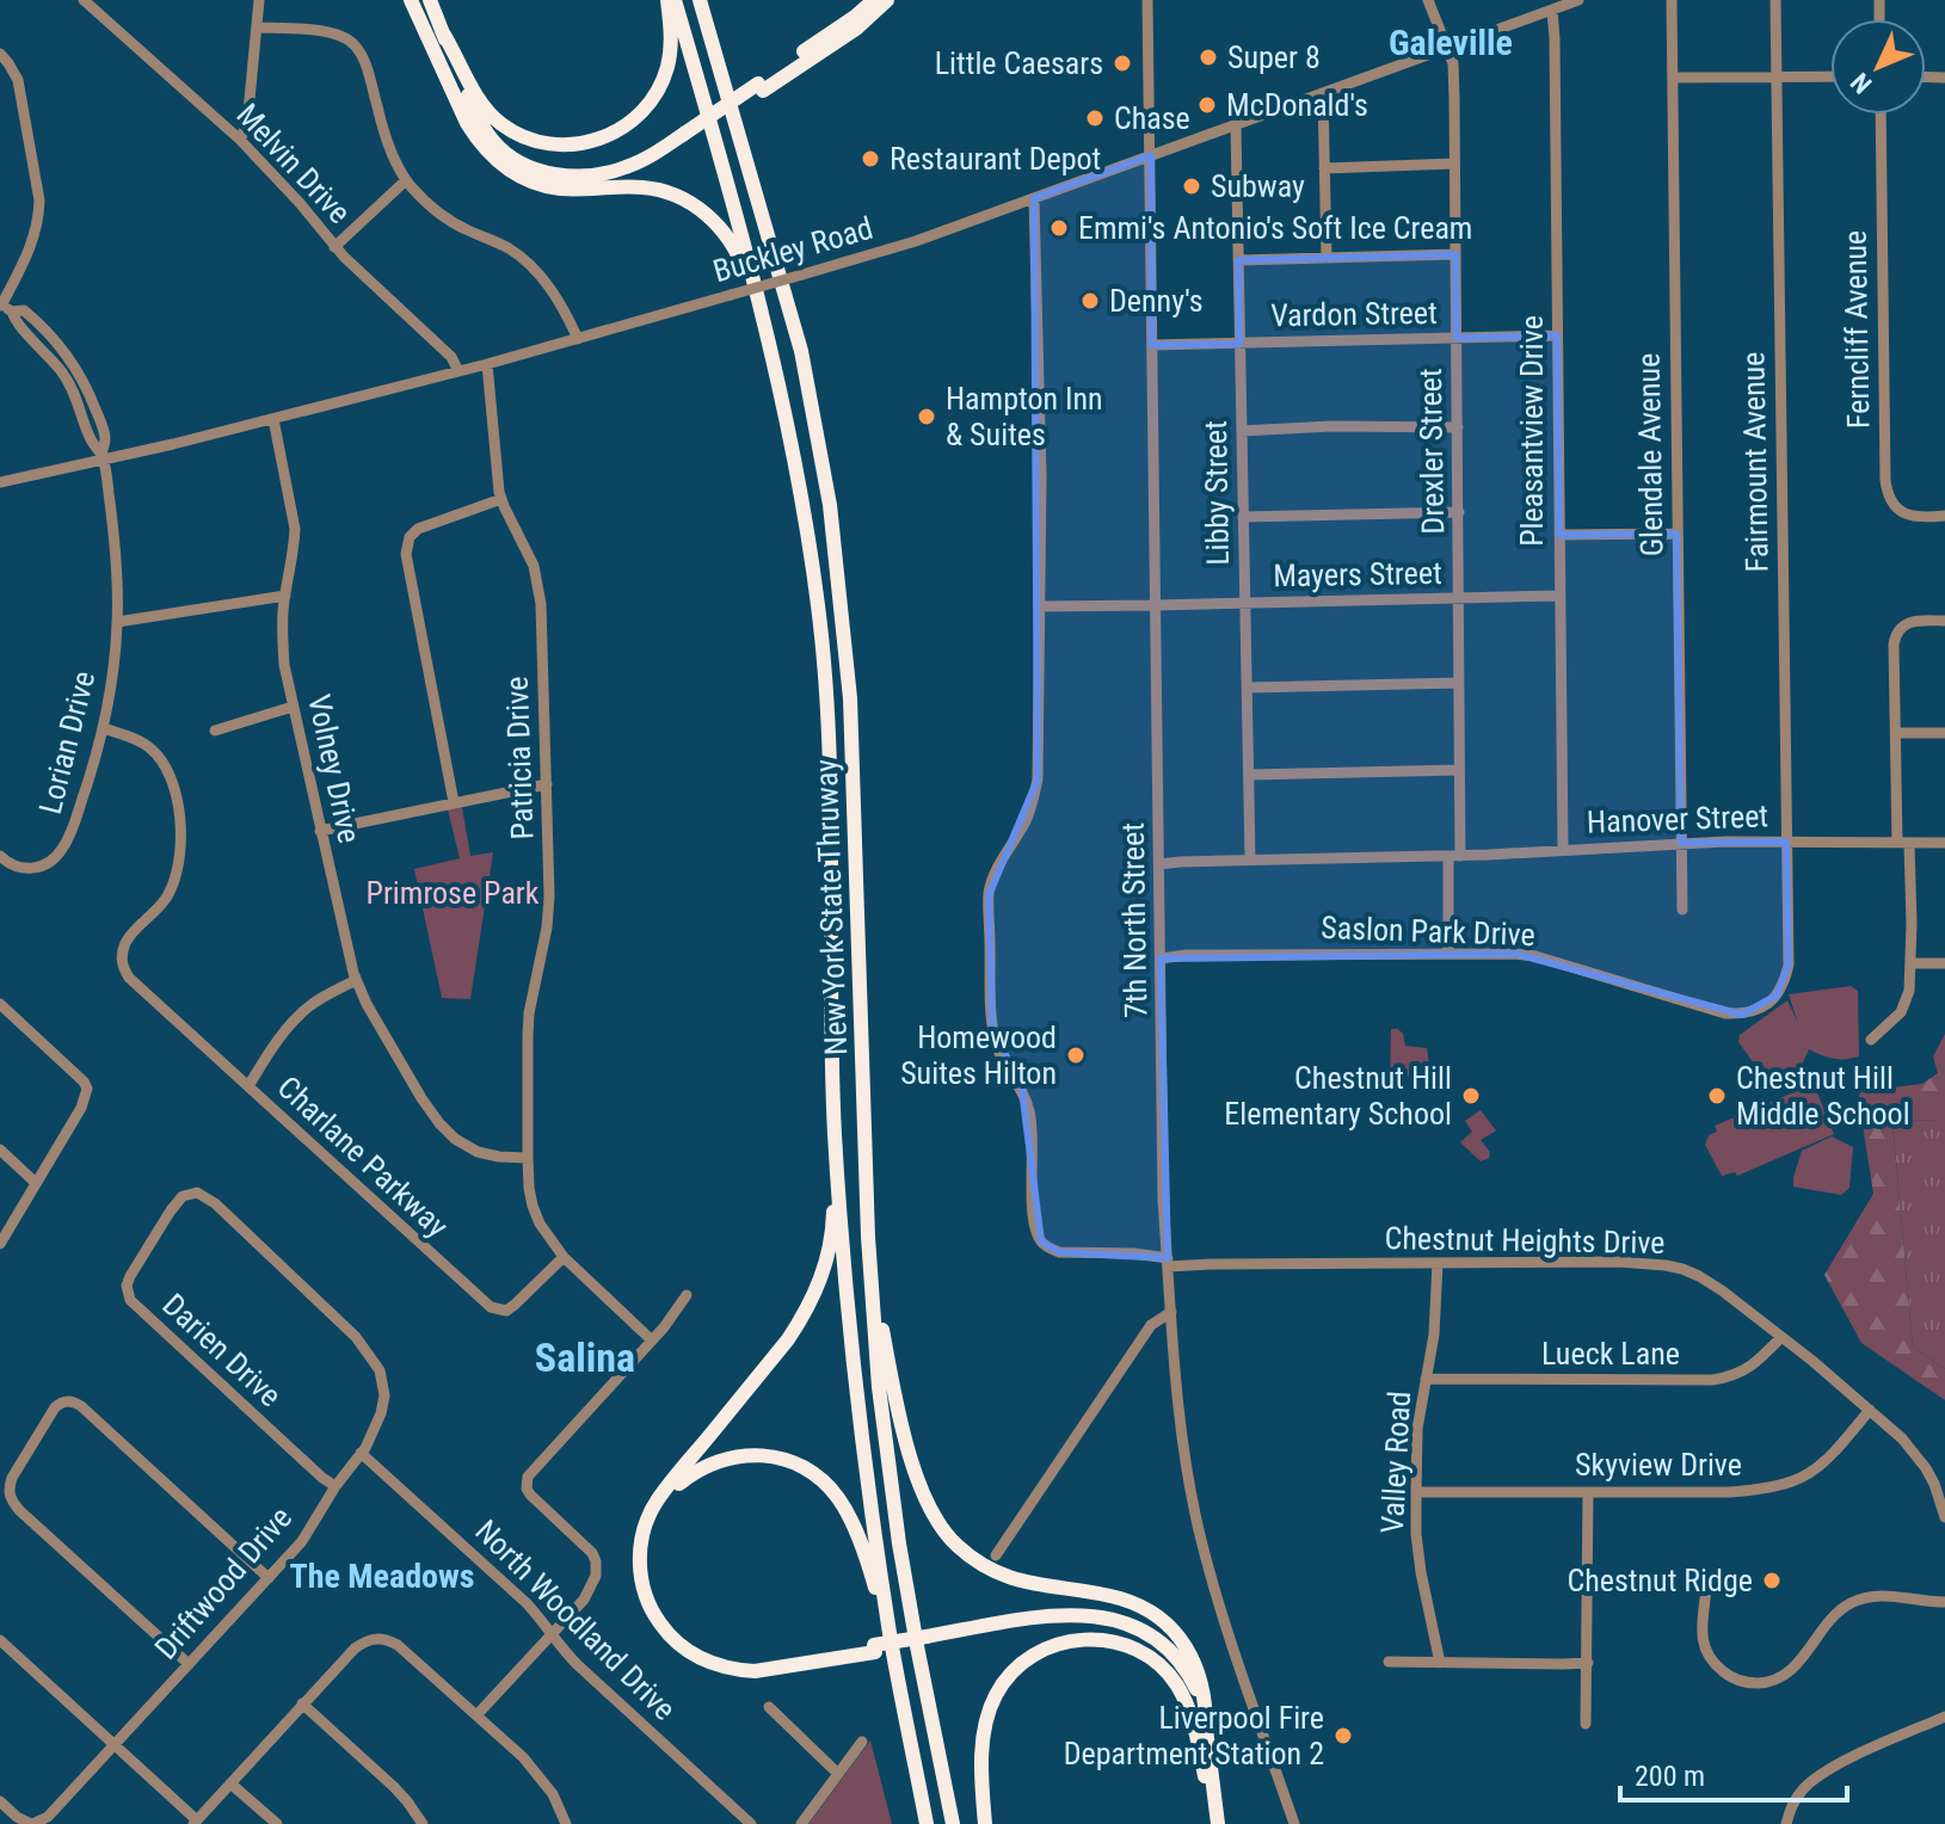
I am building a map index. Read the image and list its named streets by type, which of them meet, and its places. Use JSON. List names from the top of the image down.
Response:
{
  "streets": {
    "highway": ["New York State Thruway"],
    "street": [
      "Melvin Drive",
      "Buckley Road",
      "Vardon Street",
      "Ferncliff Avenue",
      "Pleasantview Drive",
      "Drexler Street",
      "Glendale Avenue",
      "Fairmount Avenue",
      "Libby Street",
      "Mayers Street",
      "Lorian Drive",
      "Patricia Drive",
      "Volney Drive",
      "Hanover Street",
      "7th North Street",
      "Saslon Park Drive",
      "Charlane Parkway",
      "Chestnut Heights Drive",
      "Darien Drive",
      "Lueck Lane",
      "Valley Road",
      "Skyview Drive",
      "Driftwood Drive",
      "North Woodland Drive"
    ]
  },
  "crossings": [
    ["Melvin Drive", "Buckley Road"],
    ["Buckley Road", "Pleasantview Drive"],
    ["Buckley Road", "Drexler Street"],
    ["Buckley Road", "Libby Street"],
    ["Buckley Road", "Lorian Drive"],
    ["Buckley Road", "Patricia Drive"],
    ["Buckley Road", "Volney Drive"],
    ["Buckley Road", "7th North Street"],
    ["Vardon Street", "Pleasantview Drive"],
    ["Vardon Street", "Drexler Street"],
    ["Vardon Street", "Libby Street"],
    ["Vardon Street", "7th North Street"],
    ["Pleasantview Drive", "Mayers Street"],
    ["Pleasantview Drive", "Hanover Street"],
    ["Drexler Street", "Mayers Street"],
    ["Drexler Street", "Hanover Street"],
    ["Drexler Street", "Saslon Park Drive"],
    ["Glendale Avenue", "Hanover Street"],
    ["Fairmount Avenue", "Hanover Street"],
    ["Fairmount Avenue", "Saslon Park Drive"],
    ["Libby Street", "Mayers Street"],
    ["Libby Street", "Hanover Street"],
    ["Mayers Street", "7th North Street"],
    ["Mayers Street", "Chestnut Heights Drive"],
    ["Lorian Drive", "Charlane Parkway"],
    ["Patricia Drive", "Volney Drive"],
    ["Patricia Drive", "Charlane Parkway"],
    ["Hanover Street", "7th North Street"],
    ["7th North Street", "Saslon Park Drive"],
    ["7th North Street", "Chestnut Heights Drive"],
    ["Chestnut Heights Drive", "Lueck Lane"],
    ["Chestnut Heights Drive", "Valley Road"],
    ["Chestnut Heights Drive", "Skyview Drive"],
    ["Darien Drive", "Driftwood Drive"],
    ["Lueck Lane", "Valley Road"],
    ["Valley Road", "Skyview Drive"],
    ["Driftwood Drive", "North Woodland Drive"]
  ],
  "districts": ["Galeville", "Salina", "The Meadows"],
  "parks": ["Primrose Park"],
  "places": [
    "Super 8",
    "Little Caesars",
    "McDonald's",
    "Chase",
    "Restaurant Depot",
    "Subway",
    "Emmi's Antonio's Soft Ice Cream",
    "Denny's",
    "Hampton Inn & Suites",
    "Homewood Suites Hilton",
    "Chestnut Hill Elementary School",
    "Chestnut Hill Middle School",
    "Chestnut Ridge",
    "Liverpool Fire Department Station 2"
  ],
  "scale_bar": "200 m",
  "north": "bottom left"
}
